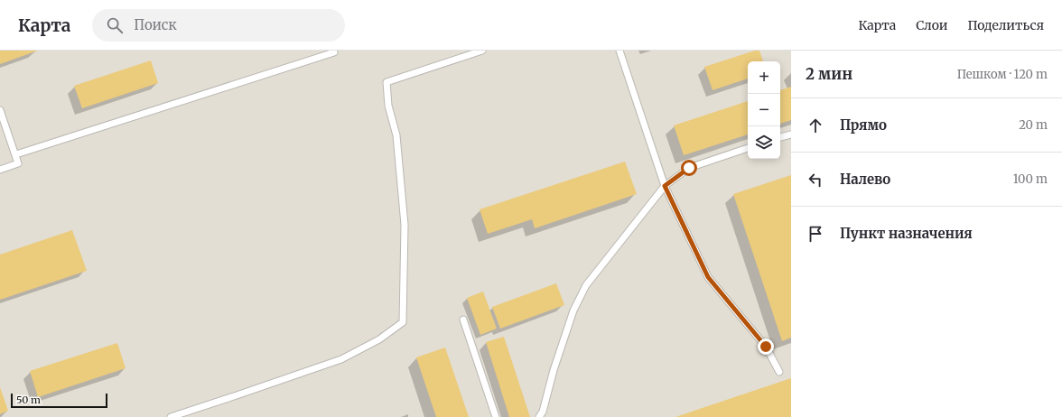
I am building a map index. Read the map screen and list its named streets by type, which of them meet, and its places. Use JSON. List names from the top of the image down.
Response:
{
  "scale_bar": "50 m",
  "page": {
    "header": "Карта",
    "search": "Поиск",
    "nav": ["Карта", "Слои", "Поделиться"],
    "heading": ["2 мин", "Пешком · 120 m"],
    "map_buttons": ["+", "−"],
    "list": [
      ["Прямо", "20 m"],
      ["Налево", "100 m"],
      "Пункт назначения"
    ],
    "scale": "50 m"
  }
}
